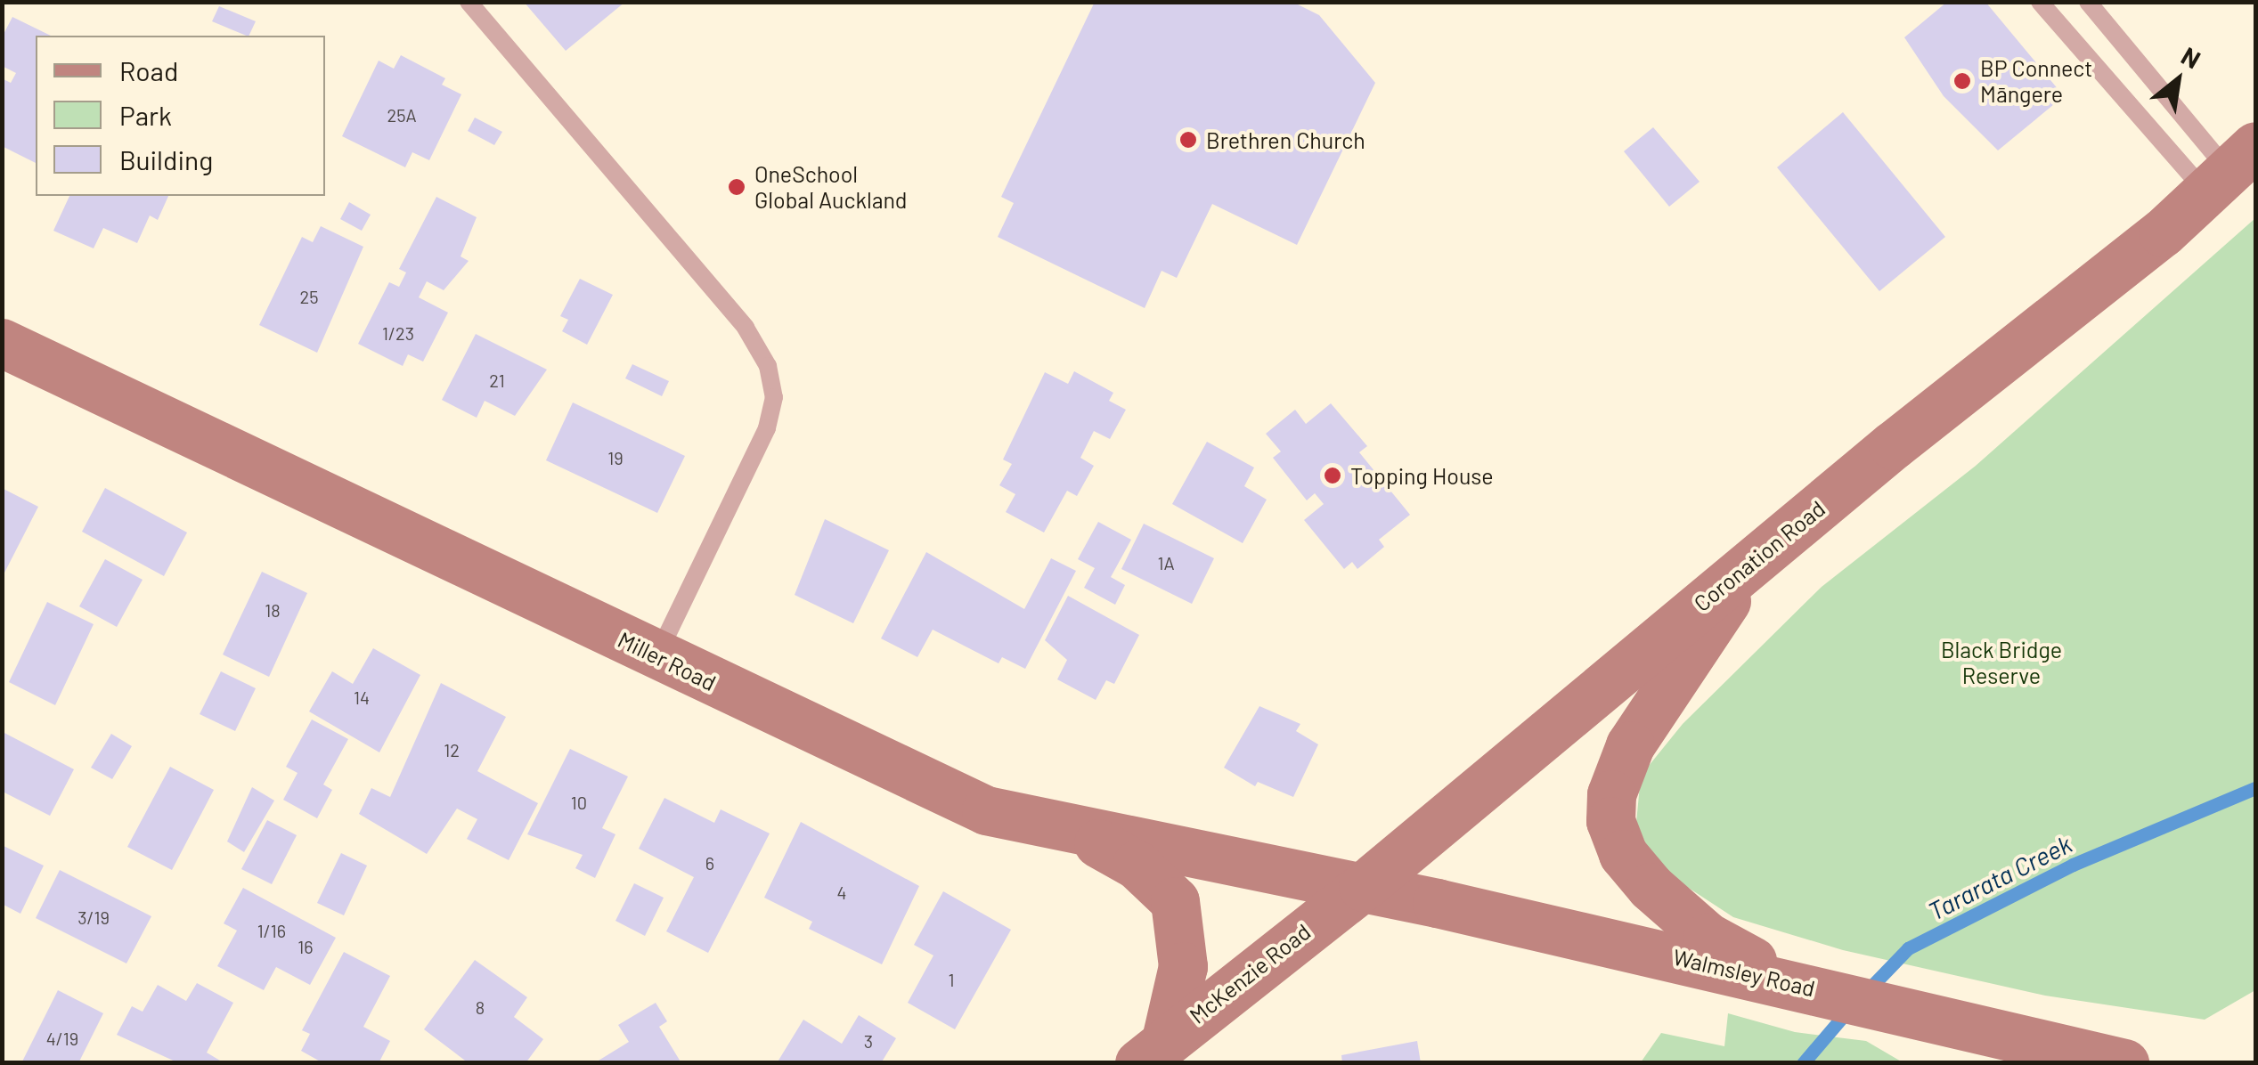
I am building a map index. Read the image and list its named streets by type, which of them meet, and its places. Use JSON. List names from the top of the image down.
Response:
{
  "streets": {
    "main road": [
      "Coronation Road",
      "Miller Road",
      "Walmsley Road",
      "McKenzie Road"
    ]
  },
  "crossings": [
    ["Coronation Road", "Miller Road"],
    ["Coronation Road", "Walmsley Road"],
    ["Coronation Road", "McKenzie Road"],
    ["Miller Road", "Walmsley Road"],
    ["Miller Road", "McKenzie Road"],
    ["Walmsley Road", "McKenzie Road"]
  ],
  "water": ["Tararata Creek"],
  "parks": ["Black Bridge Reserve"],
  "places": [
    "BP Connect Māngere",
    "Brethren Church",
    "OneSchool Global Auckland",
    "Topping House"
  ],
  "house_numbers": [
    "25A",
    "25",
    "1/23",
    "21",
    "19",
    "1A",
    "18",
    "14",
    "12",
    "10",
    "6",
    "4",
    "3/19",
    "1/16",
    "16",
    "1",
    "8",
    "4/19",
    "3"
  ],
  "legend": ["Road", "Park", "Building"],
  "north": "top right"
}
